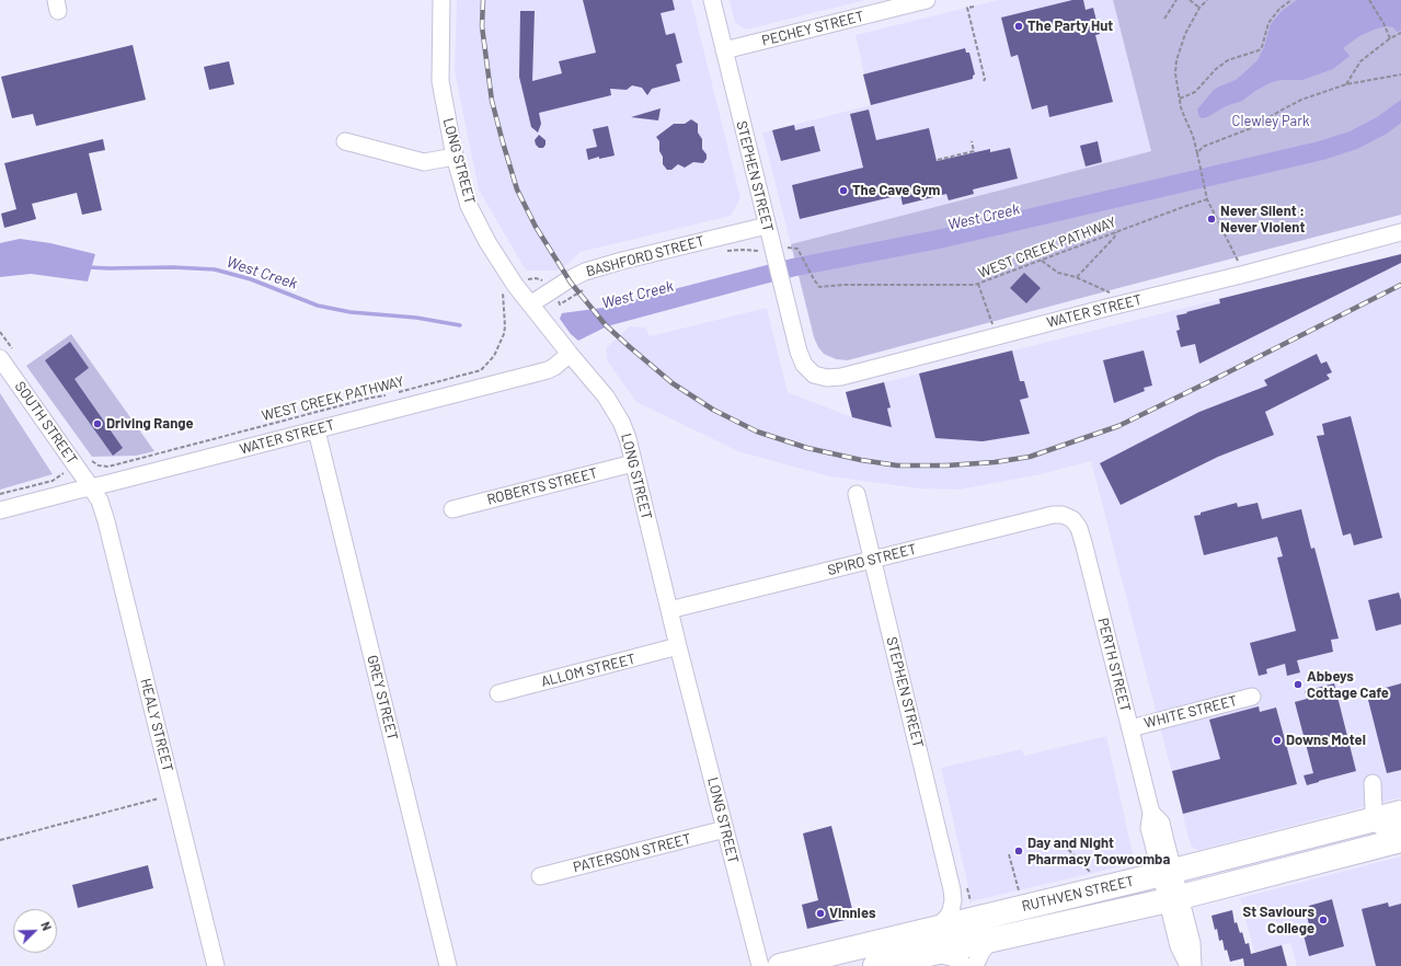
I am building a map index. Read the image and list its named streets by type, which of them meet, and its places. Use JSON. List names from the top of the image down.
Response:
{
  "streets": {
    "highway": ["RUTHVEN STREET"],
    "street": [
      "PECHEY STREET",
      "LONG STREET",
      "STEPHEN STREET",
      "BASHFORD STREET",
      "WATER STREET",
      "SOUTH STREET",
      "ROBERTS STREET",
      "SPIRO STREET",
      "PERTH STREET",
      "ALLOM STREET",
      "GREY STREET",
      "WHITE STREET",
      "HEALY STREET",
      "PATERSON STREET"
    ],
    "path": ["WEST CREEK PATHWAY"]
  },
  "crossings": [
    ["PECHEY STREET", "STEPHEN STREET"],
    ["LONG STREET", "BASHFORD STREET"],
    ["LONG STREET", "WATER STREET"],
    ["LONG STREET", "ROBERTS STREET"],
    ["LONG STREET", "SPIRO STREET"],
    ["LONG STREET", "ALLOM STREET"],
    ["LONG STREET", "PATERSON STREET"],
    ["STEPHEN STREET", "WEST CREEK PATHWAY"],
    ["STEPHEN STREET", "BASHFORD STREET"],
    ["STEPHEN STREET", "WATER STREET"],
    ["STEPHEN STREET", "SPIRO STREET"],
    ["STEPHEN STREET", "RUTHVEN STREET"],
    ["WATER STREET", "SOUTH STREET"],
    ["WATER STREET", "GREY STREET"],
    ["WATER STREET", "HEALY STREET"],
    ["SOUTH STREET", "HEALY STREET"],
    ["SPIRO STREET", "PERTH STREET"],
    ["PERTH STREET", "WHITE STREET"],
    ["PERTH STREET", "RUTHVEN STREET"]
  ],
  "water": ["West Creek"],
  "parks": ["Clewley Park"],
  "places": [
    "The Party Hut",
    "The Cave Gym",
    "Never Silent : Never Violent",
    "Driving Range",
    "Abbeys Cottage Cafe",
    "Downs Motel",
    "Day and Night Pharmacy Toowoomba",
    "Vinnies",
    "St Saviours College"
  ],
  "north": "top right"
}
